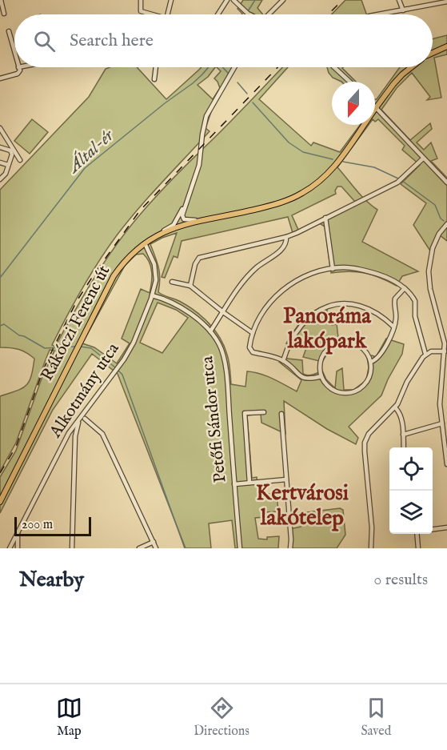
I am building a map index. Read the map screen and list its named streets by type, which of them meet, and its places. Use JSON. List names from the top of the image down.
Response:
{
  "streets": {
    "main road": ["Rákóczi Ferenc út"],
    "street": ["Alkotmány utca", "Petőfi Sándor utca"]
  },
  "crossings": [
    ["Rákóczi Ferenc út", "Alkotmány utca"],
    ["Alkotmány utca", "Petőfi Sándor utca"]
  ],
  "districts": ["Panoráma lakópark", "Kertvárosi lakótelep"],
  "water": ["Által-ér"],
  "scale_bar": "200 m",
  "north": "bottom",
  "page": {
    "search": "Search here",
    "scale": "200 m",
    "heading": ["Nearby", "0 results"],
    "nav": ["Map", "Directions", "Saved"]
  }
}
